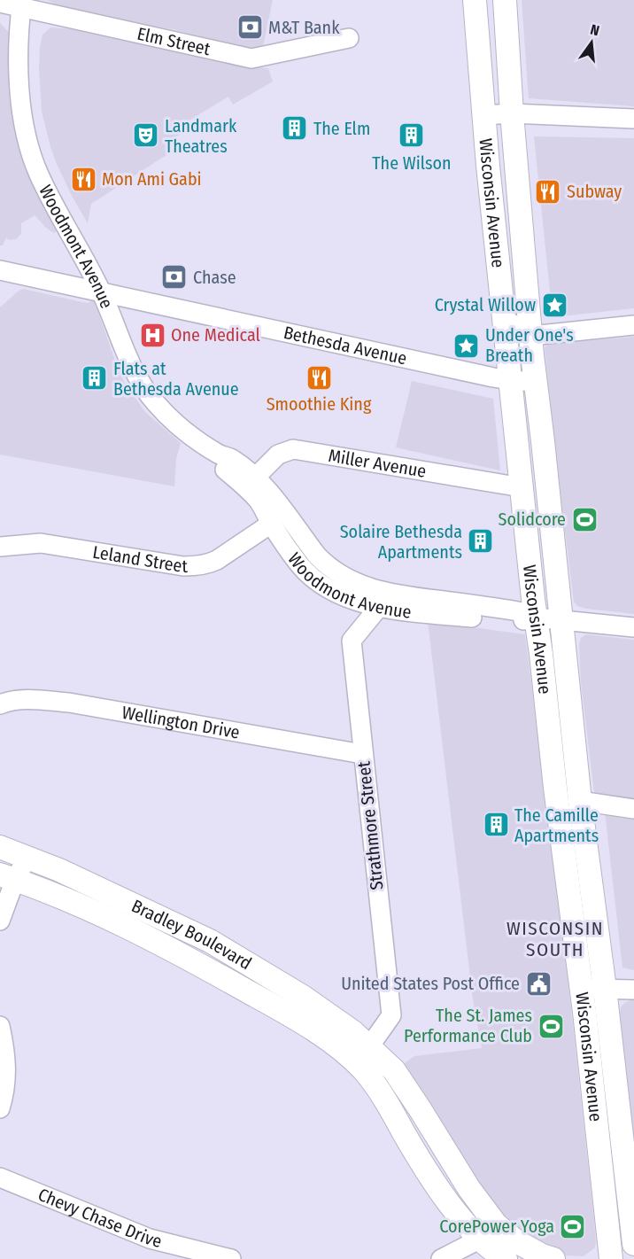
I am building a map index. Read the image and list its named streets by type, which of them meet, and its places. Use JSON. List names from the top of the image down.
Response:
{
  "streets": {
    "main road": ["Wisconsin Avenue", "Bradley Boulevard"],
    "street": [
      "Elm Street",
      "Woodmont Avenue",
      "Bethesda Avenue",
      "Miller Avenue",
      "Leland Street",
      "Wellington Drive",
      "Strathmore Street",
      "Chevy Chase Drive"
    ]
  },
  "crossings": [
    ["Elm Street", "Woodmont Avenue"],
    ["Wisconsin Avenue", "Woodmont Avenue"],
    ["Wisconsin Avenue", "Bethesda Avenue"],
    ["Wisconsin Avenue", "Miller Avenue"],
    ["Woodmont Avenue", "Bethesda Avenue"],
    ["Woodmont Avenue", "Miller Avenue"],
    ["Woodmont Avenue", "Leland Street"],
    ["Woodmont Avenue", "Strathmore Street"],
    ["Wellington Drive", "Strathmore Street"],
    ["Strathmore Street", "Bradley Boulevard"]
  ],
  "districts": ["WISCONSIN SOUTH"],
  "places": {
    "bank": ["M&T Bank", "Chase"],
    "building": [
      "The Elm",
      "The Wilson",
      "Flats at Bethesda Avenue",
      "Solaire Bethesda Apartments",
      "The Camille Apartments"
    ],
    "theatre": ["Landmark Theatres"],
    "restaurant": ["Mon Ami Gabi", "Subway", "Smoothie King"],
    "place": ["Crystal Willow", "Under One's Breath"],
    "hospital": ["One Medical"],
    "sports": ["Solidcore", "The St. James Performance Club", "CorePower Yoga"],
    "public building": ["United States Post Office"]
  },
  "north": "top"
}
